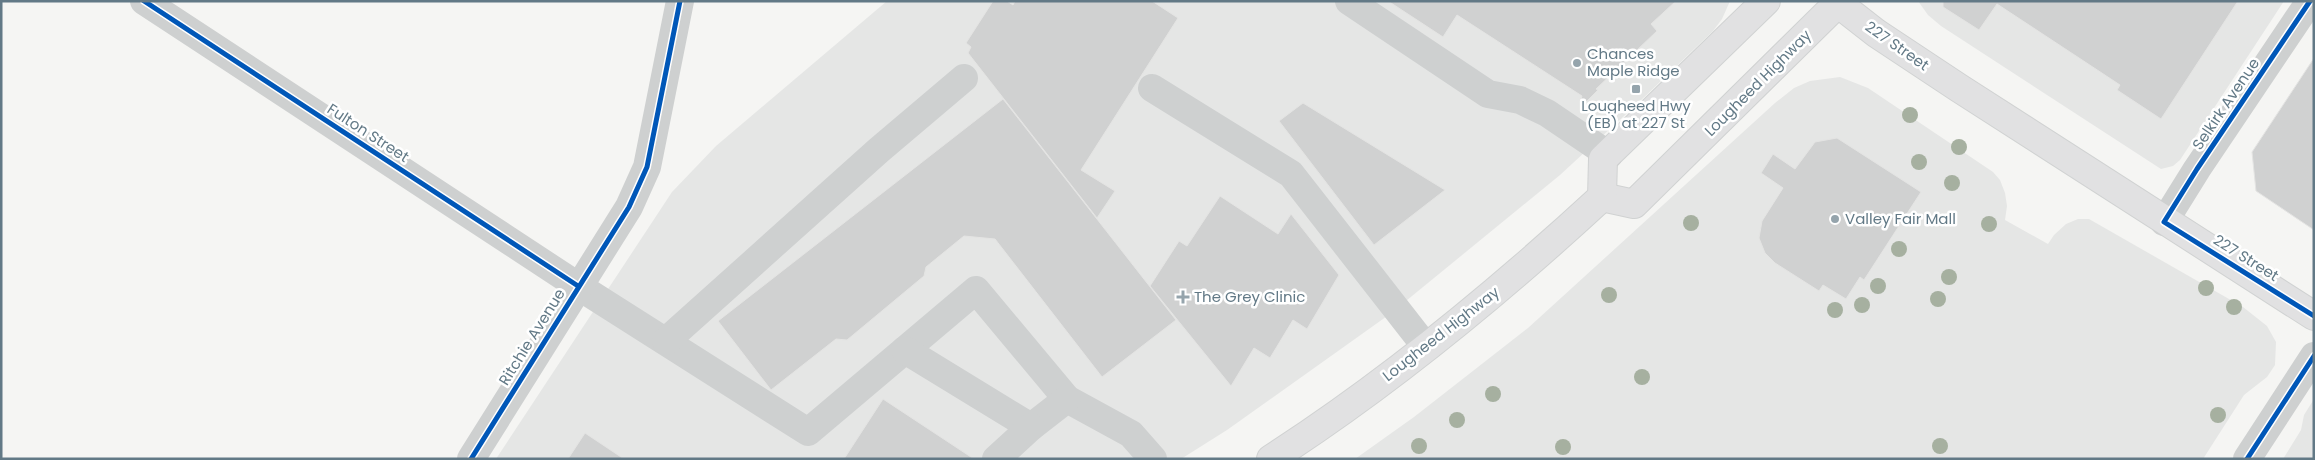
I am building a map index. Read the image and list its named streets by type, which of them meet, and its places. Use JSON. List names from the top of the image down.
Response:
{
  "streets": {
    "main road": ["227 Street", "Lougheed Highway"],
    "street": ["Selkirk Avenue", "Fulton Street", "Ritchie Avenue"]
  },
  "crossings": [
    ["227 Street", "Lougheed Highway"],
    ["227 Street", "Selkirk Avenue"],
    ["Fulton Street", "Ritchie Avenue"]
  ],
  "places": {
    "other": ["Chances Maple Ridge", "Valley Fair Mall"],
    "transit": ["Lougheed Hwy (EB) at 227 St"],
    "health": ["The Grey Clinic"]
  }
}
